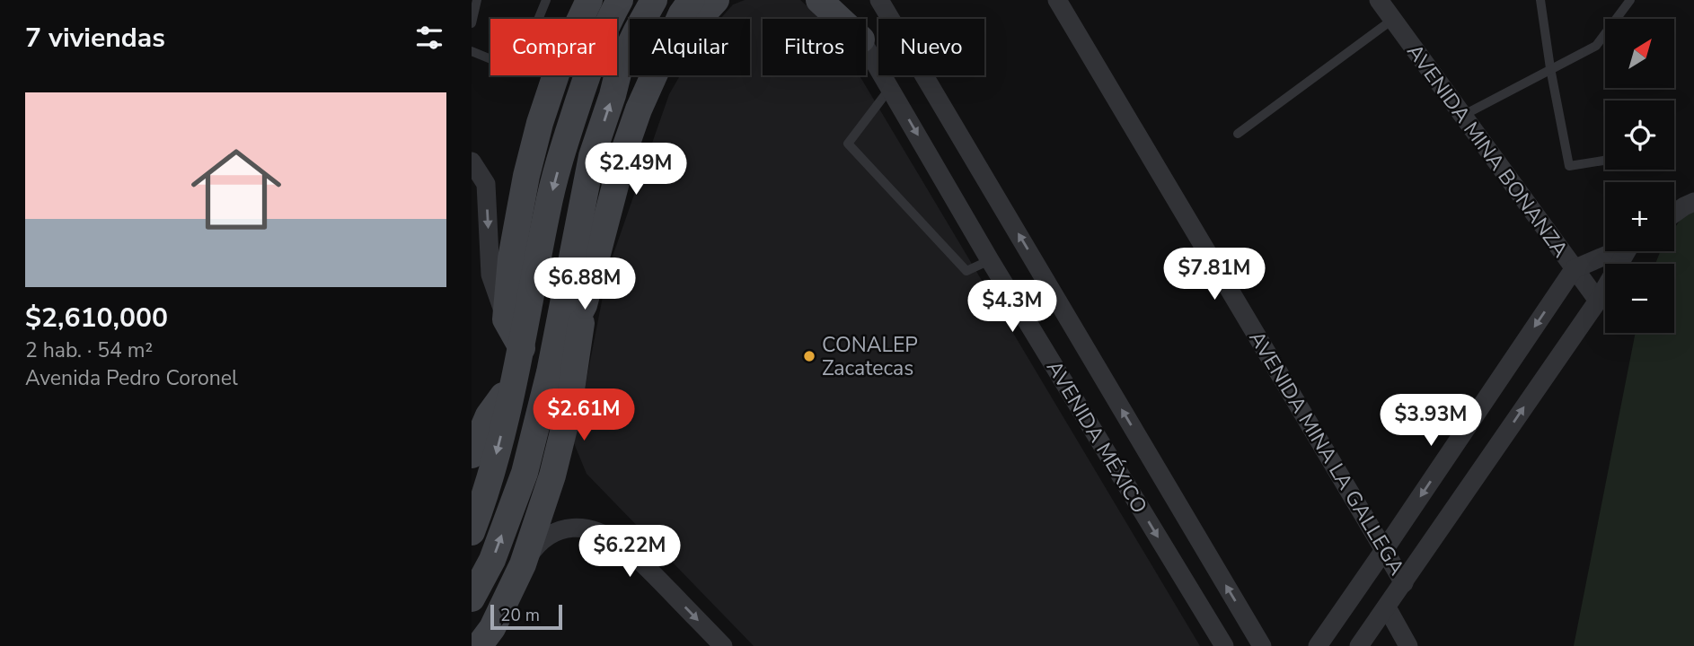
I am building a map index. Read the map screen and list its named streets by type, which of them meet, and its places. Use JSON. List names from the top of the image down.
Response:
{
  "streets": {
    "street": ["AVENIDA MINA BONANZA", "AVENIDA MÉXICO", "AVENIDA MINA LA GALLEGA"]
  },
  "places": ["CONALEP Zacatecas"],
  "scale_bar": "20 m",
  "north": "top right",
  "page": {
    "heading": "7 viviendas",
    "map_buttons": ["+", "−"],
    "chip": [
      "Comprar",
      "Alquilar",
      "Filtros",
      "Nuevo"
    ],
    "list": [
      {
        "name": "$2,610,000",
        "note": "2 hab. · 54 m² · Avenida Pedro Coronel"
      }
    ],
    "price": [
      "$2.49M",
      "$7.81M",
      "$6.88M",
      "$4.3M",
      "$2.61M",
      "$3.93M",
      "$6.22M"
    ],
    "scale": "20 m"
  }
}
